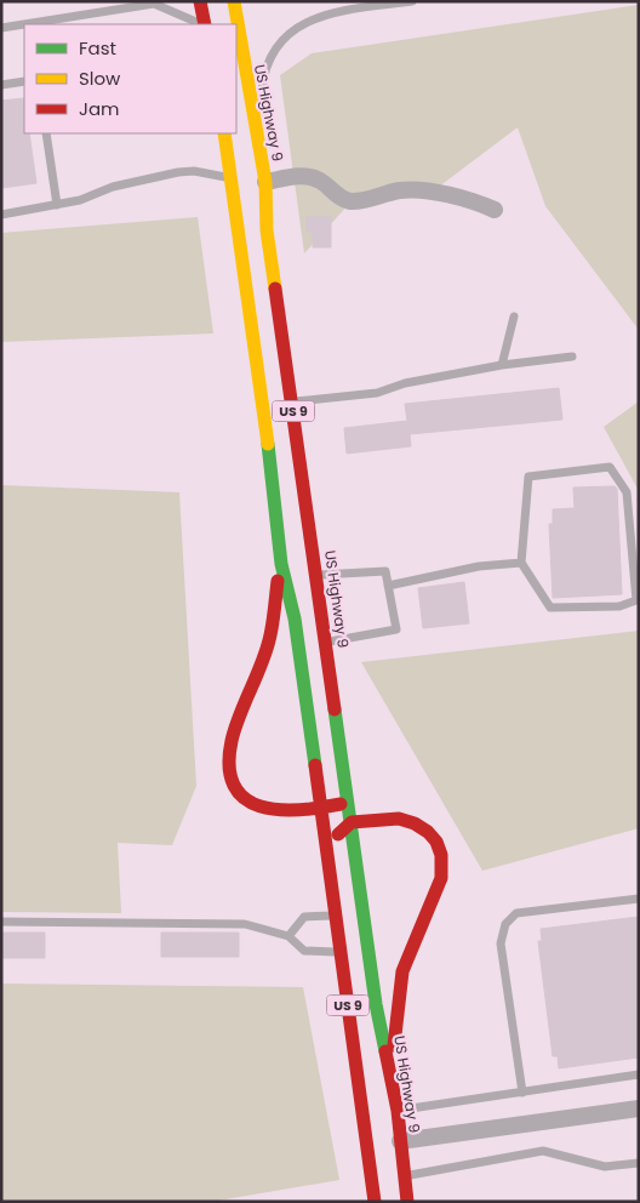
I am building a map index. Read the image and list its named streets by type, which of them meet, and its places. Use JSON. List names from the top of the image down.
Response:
{
  "streets": {
    "highway": ["US Highway 9", "US 9"]
  },
  "legend": ["Fast", "Slow", "Jam"]
}
